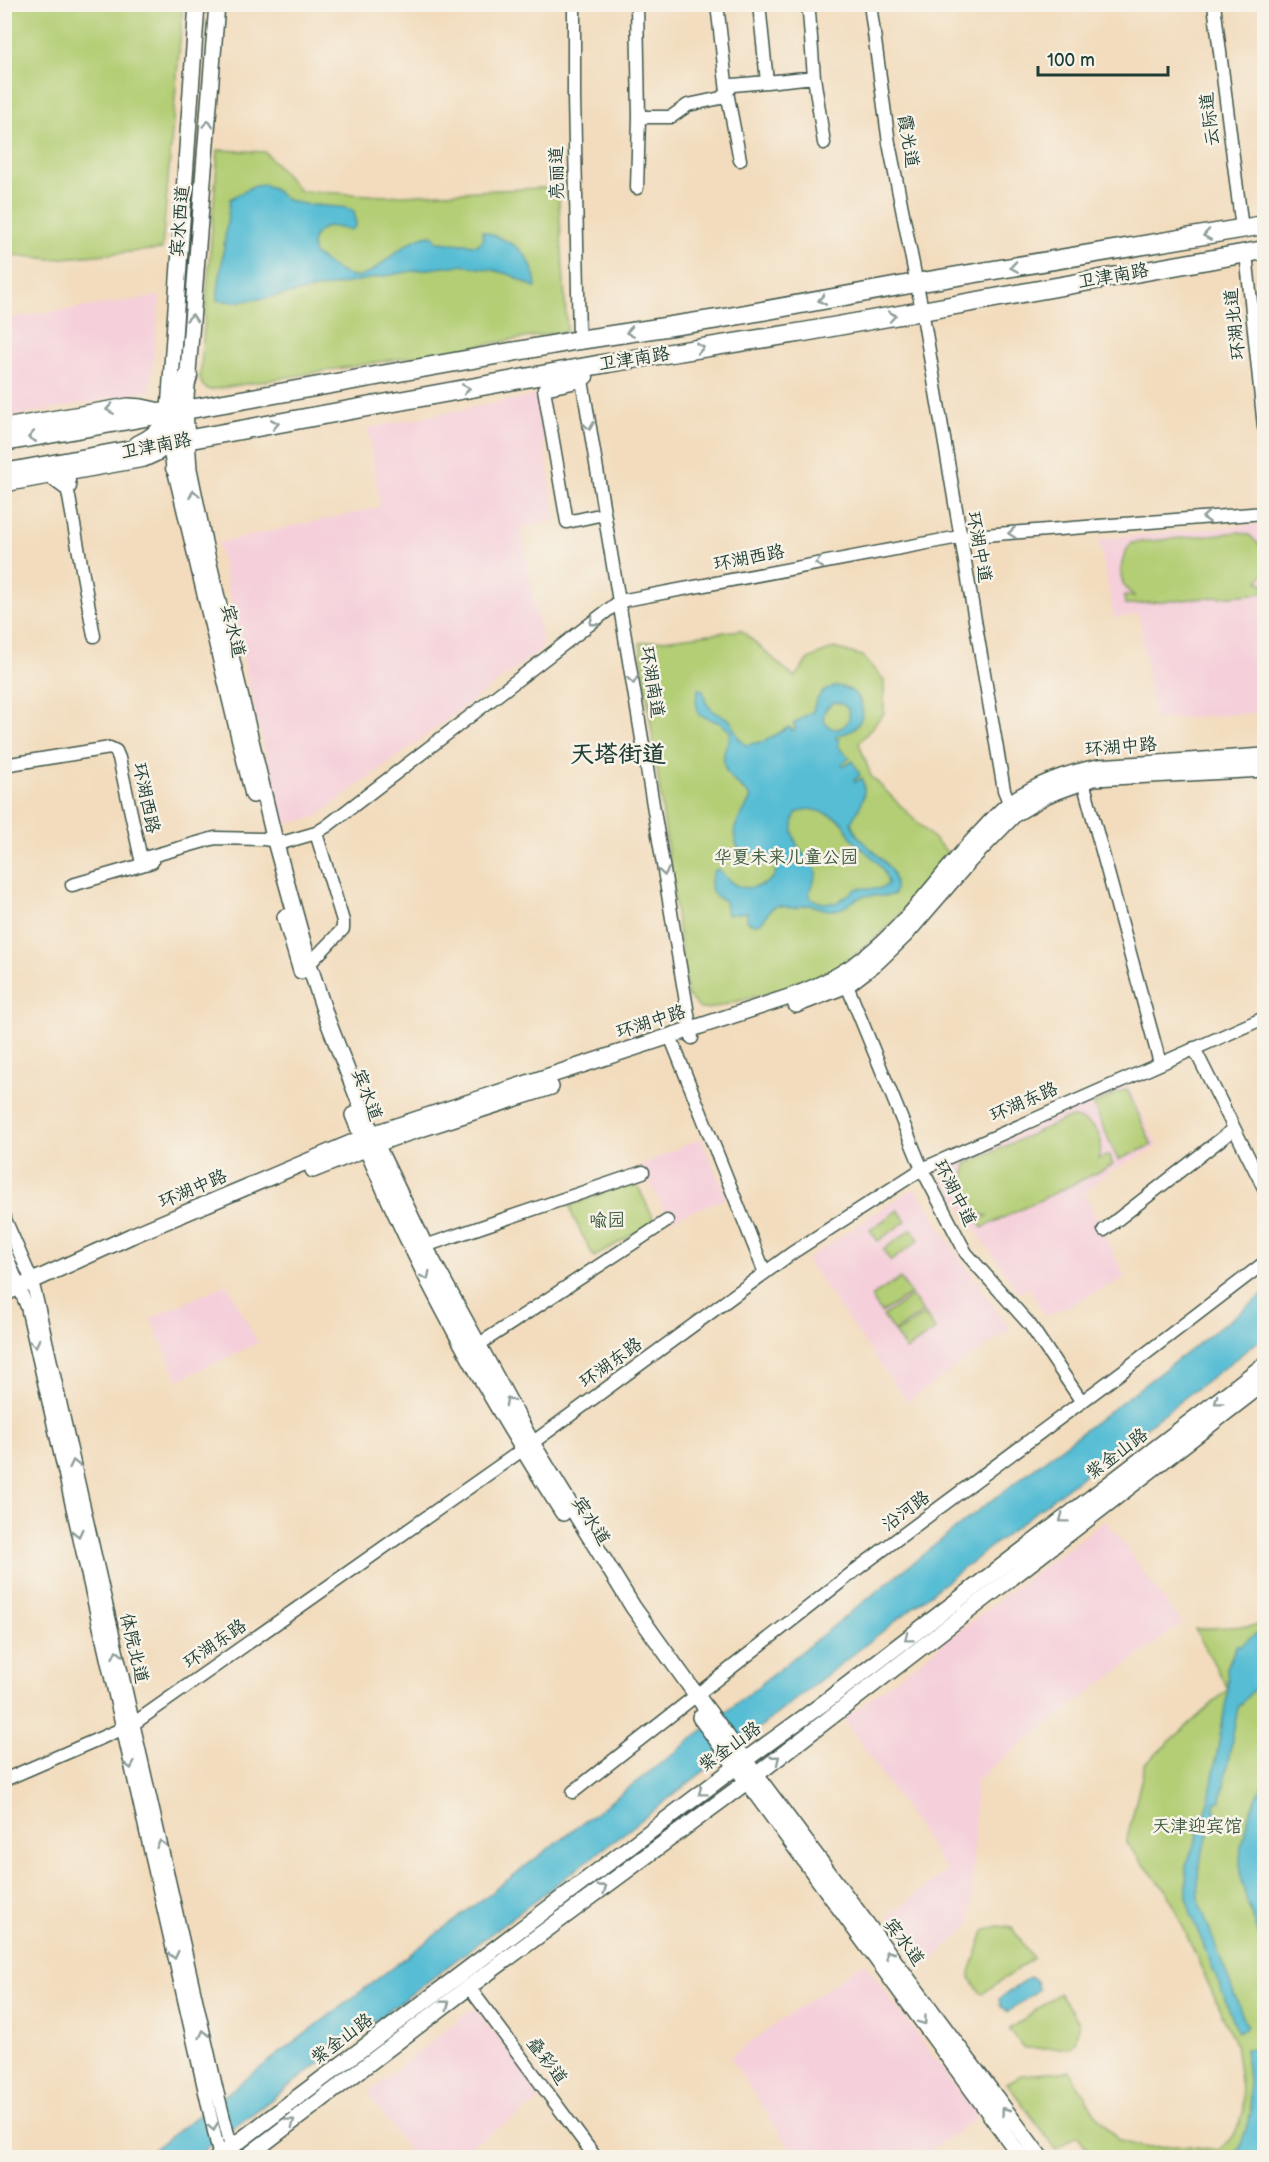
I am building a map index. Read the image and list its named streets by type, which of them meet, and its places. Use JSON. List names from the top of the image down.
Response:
{
  "streets": {
    "highway": ["卫津南路"],
    "main road": [
      "宾水西道",
      "宾水道",
      "环湖中路",
      "紫金山路"
    ],
    "street": [
      "云际道",
      "霞光道",
      "亮丽道",
      "环湖北道",
      "环湖中道",
      "环湖西路",
      "环湖南道",
      "环湖东路",
      "沿河路",
      "体院北道",
      "叠彩道"
    ]
  },
  "crossings": [
    ["云际道", "卫津南路"],
    ["霞光道", "卫津南路"],
    ["霞光道", "环湖中道"],
    ["亮丽道", "卫津南路"],
    ["卫津南路", "环湖北道"],
    ["卫津南路", "环湖中道"],
    ["卫津南路", "环湖南道"],
    ["环湖中道", "环湖西路"],
    ["环湖中道", "环湖中路"],
    ["环湖中道", "环湖东路"],
    ["环湖中道", "沿河路"],
    ["环湖西路", "宾水道"],
    ["环湖西路", "环湖南道"],
    ["宾水道", "环湖中路"],
    ["宾水道", "环湖东路"],
    ["宾水道", "紫金山路"],
    ["宾水道", "沿河路"],
    ["环湖南道", "环湖中路"],
    ["环湖中路", "体院北道"],
    ["环湖东路", "体院北道"],
    ["紫金山路", "体院北道"],
    ["紫金山路", "叠彩道"]
  ],
  "one_way": ["环湖西路", "环湖南道"],
  "districts": ["天塔街道"],
  "parks": ["华夏未来儿童公园", "喻园", "天津迎宾馆"],
  "scale_bar": "100 m"
}
